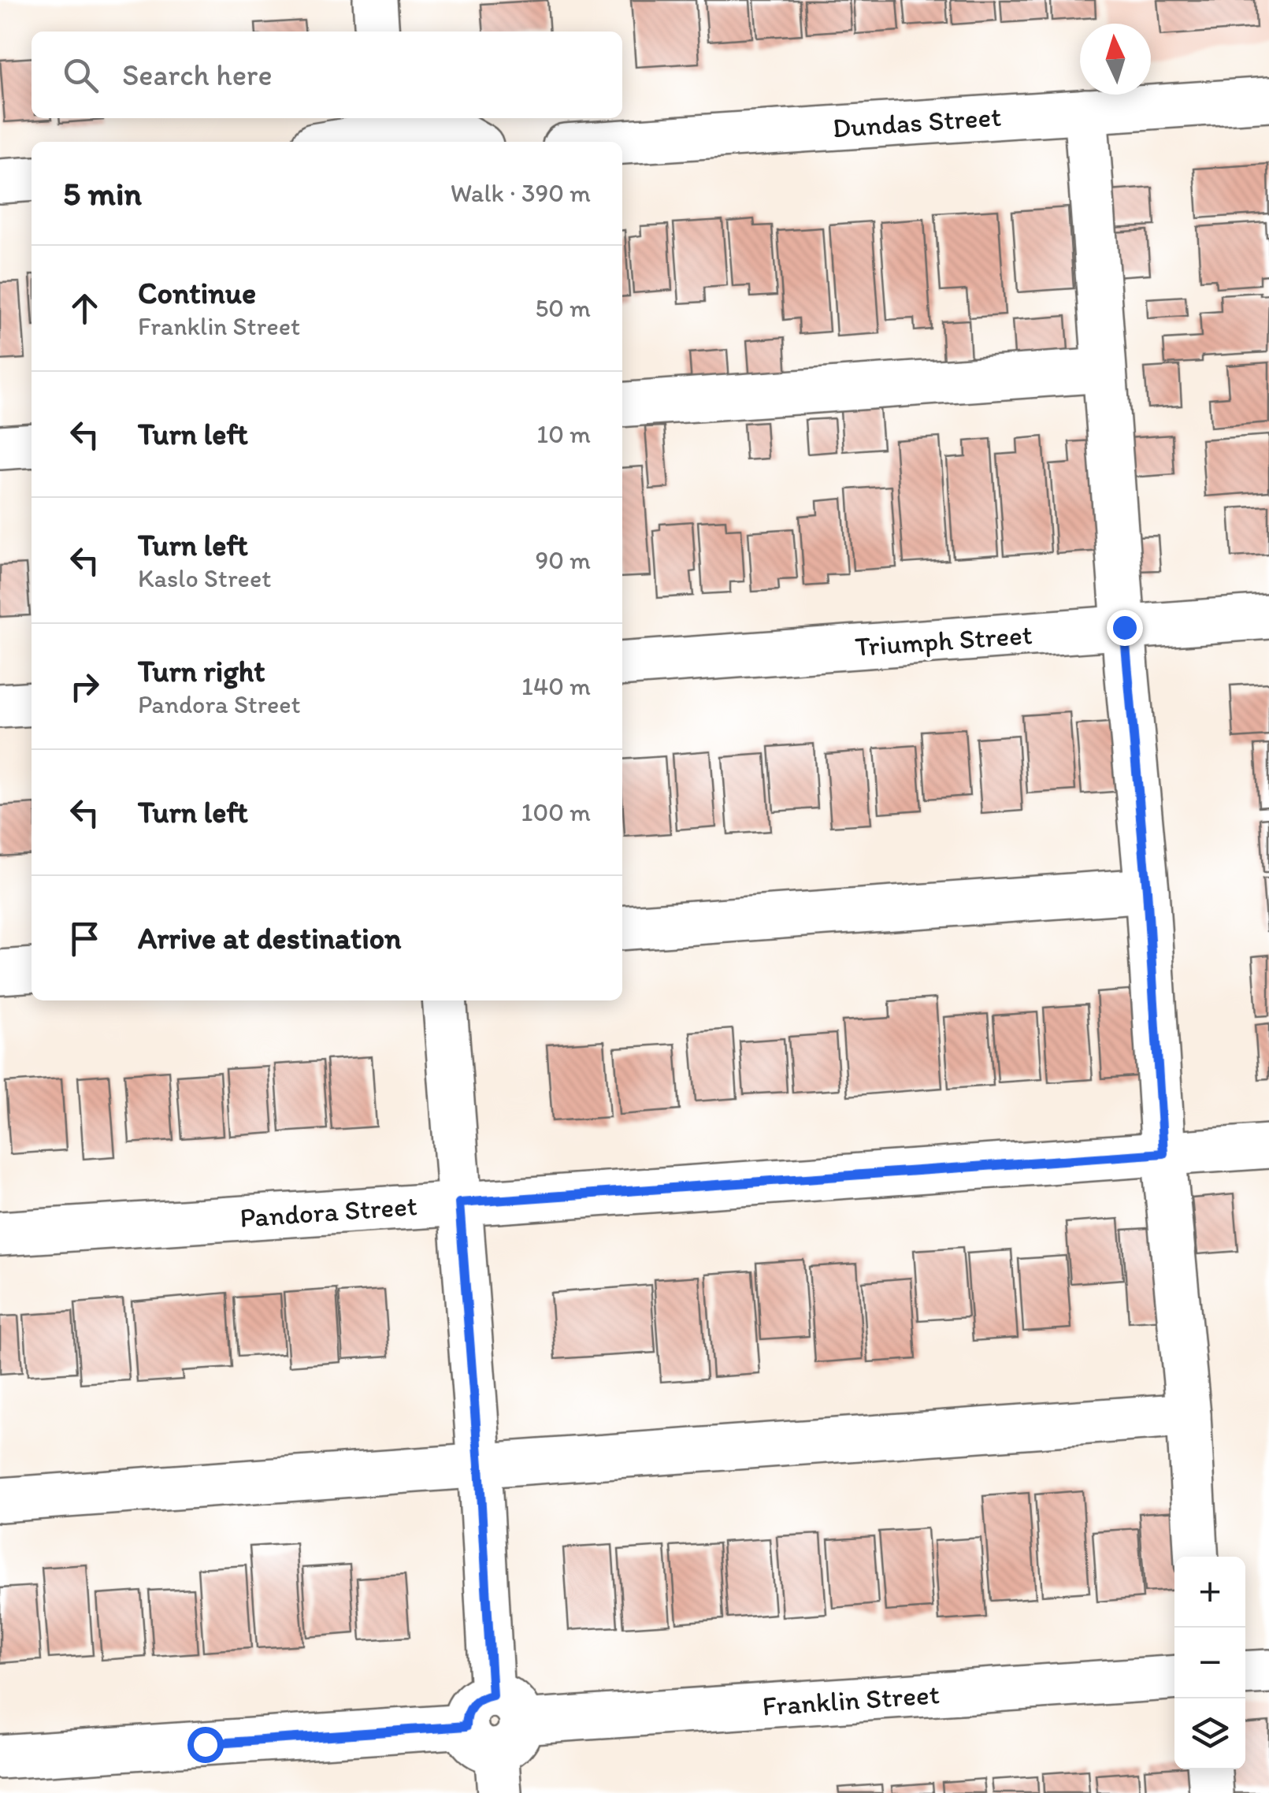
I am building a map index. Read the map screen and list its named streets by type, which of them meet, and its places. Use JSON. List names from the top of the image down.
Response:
{
  "streets": {
    "street": [
      "Dundas Street",
      "Triumph Street",
      "Pandora Street",
      "Franklin Street"
    ]
  },
  "north": "top",
  "page": {
    "search": "Search here",
    "heading": ["5 min", "Walk · 390 m"],
    "list": [
      ["Continue", "Franklin Street", "50 m"],
      ["Turn left", "10 m"],
      ["Turn left", "Kaslo Street", "90 m"],
      ["Turn right", "Pandora Street", "140 m"],
      ["Turn left", "100 m"],
      "Arrive at destination"
    ],
    "map_buttons": ["+", "−"]
  }
}
